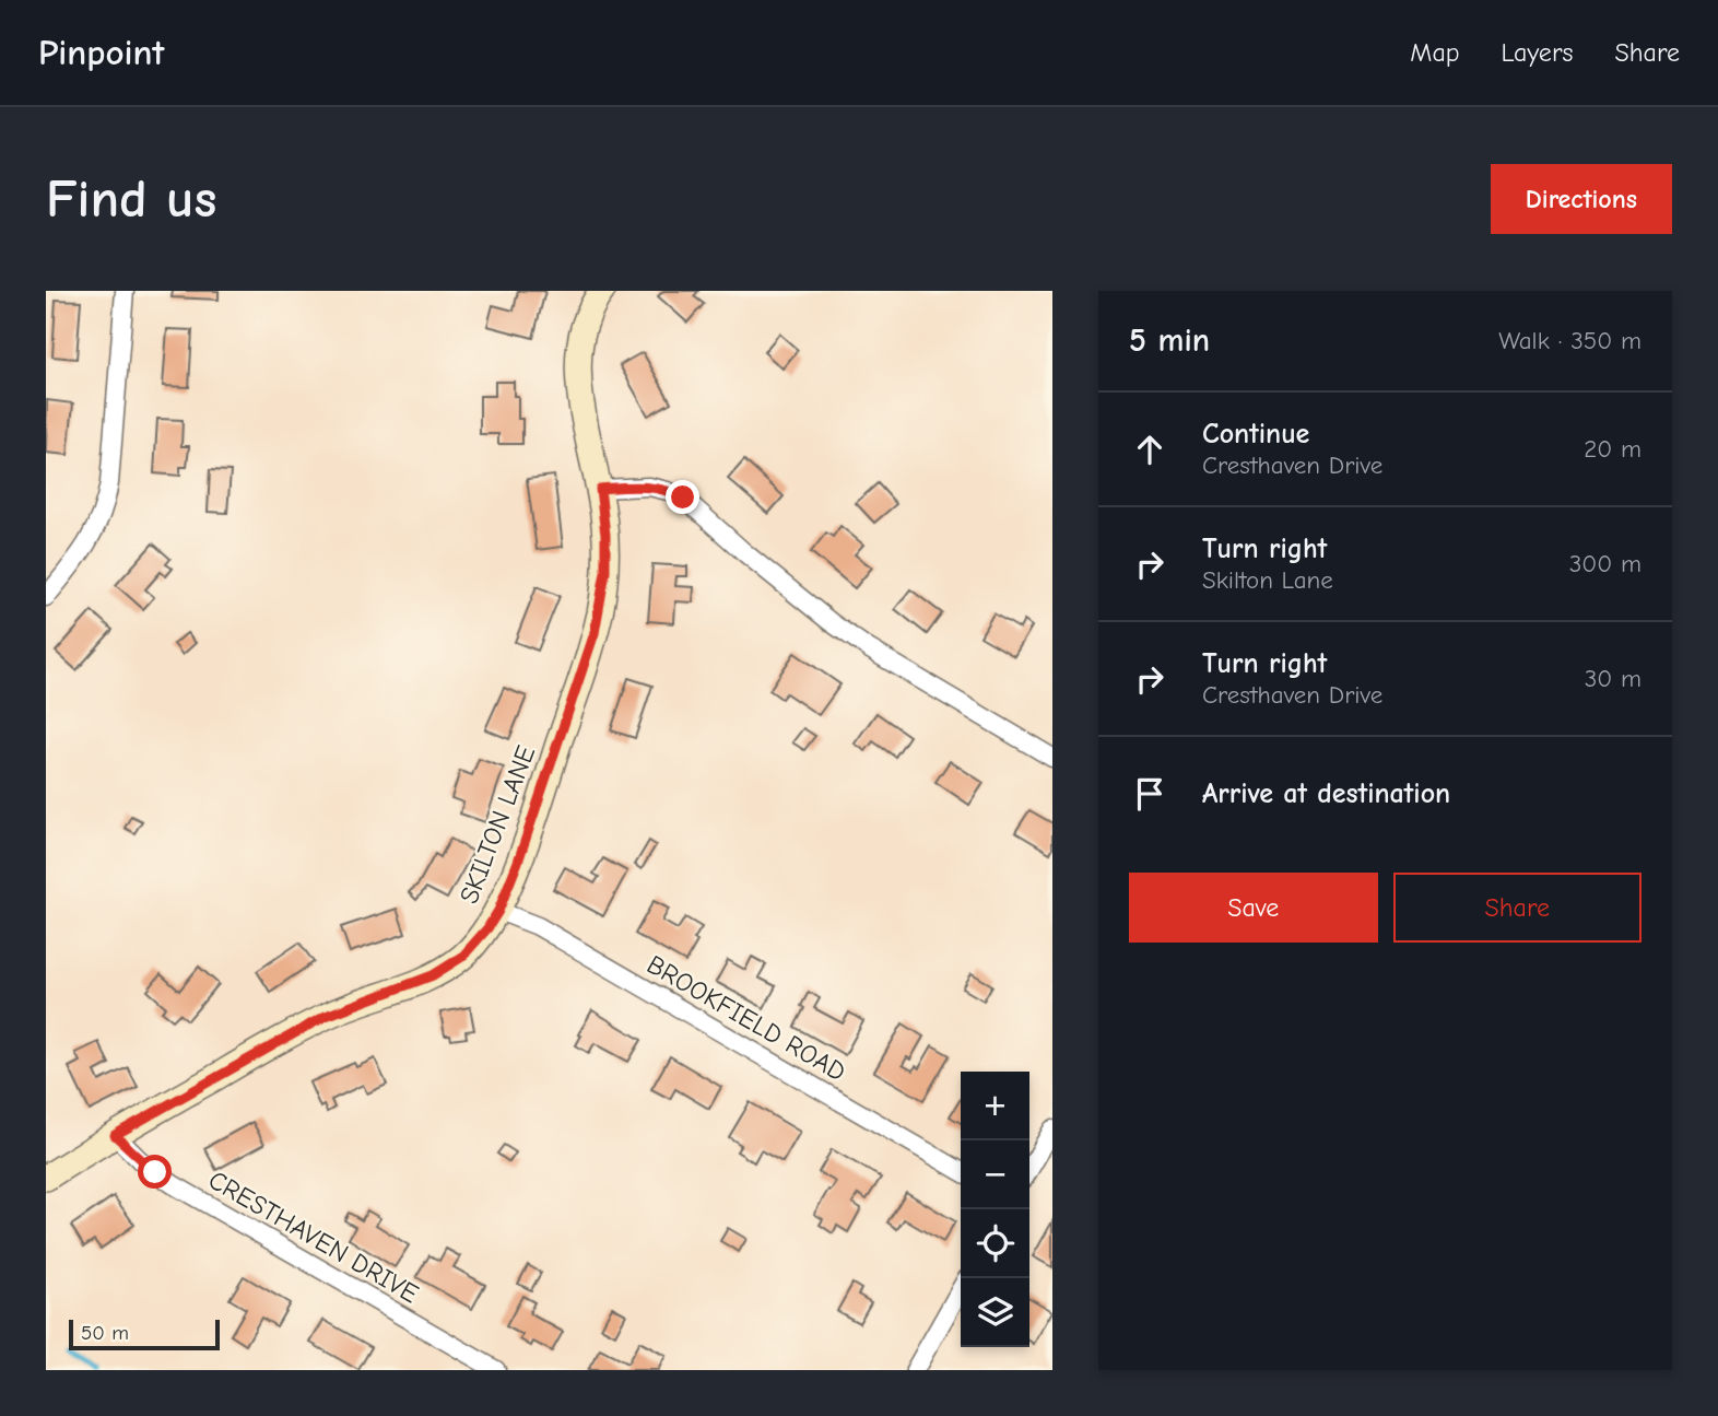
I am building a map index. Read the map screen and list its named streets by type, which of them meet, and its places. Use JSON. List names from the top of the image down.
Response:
{
  "streets": {
    "street": ["SKILTON LANE", "BROOKFIELD ROAD", "CRESTHAVEN DRIVE"]
  },
  "crossings": [
    ["SKILTON LANE", "BROOKFIELD ROAD"],
    ["SKILTON LANE", "CRESTHAVEN DRIVE"]
  ],
  "scale_bar": "50 m",
  "page": {
    "header": "Pinpoint",
    "nav": ["Map", "Layers", "Share"],
    "buttons": [
      "Directions",
      ["Save", "Share"]
    ],
    "title": "Find us",
    "heading": ["5 min", "Walk · 350 m"],
    "list": [
      ["Continue", "Cresthaven Drive", "20 m"],
      ["Turn right", "Skilton Lane", "300 m"],
      ["Turn right", "Cresthaven Drive", "30 m"],
      "Arrive at destination"
    ],
    "map_buttons": ["+", "−"],
    "scale": "50 m"
  }
}
